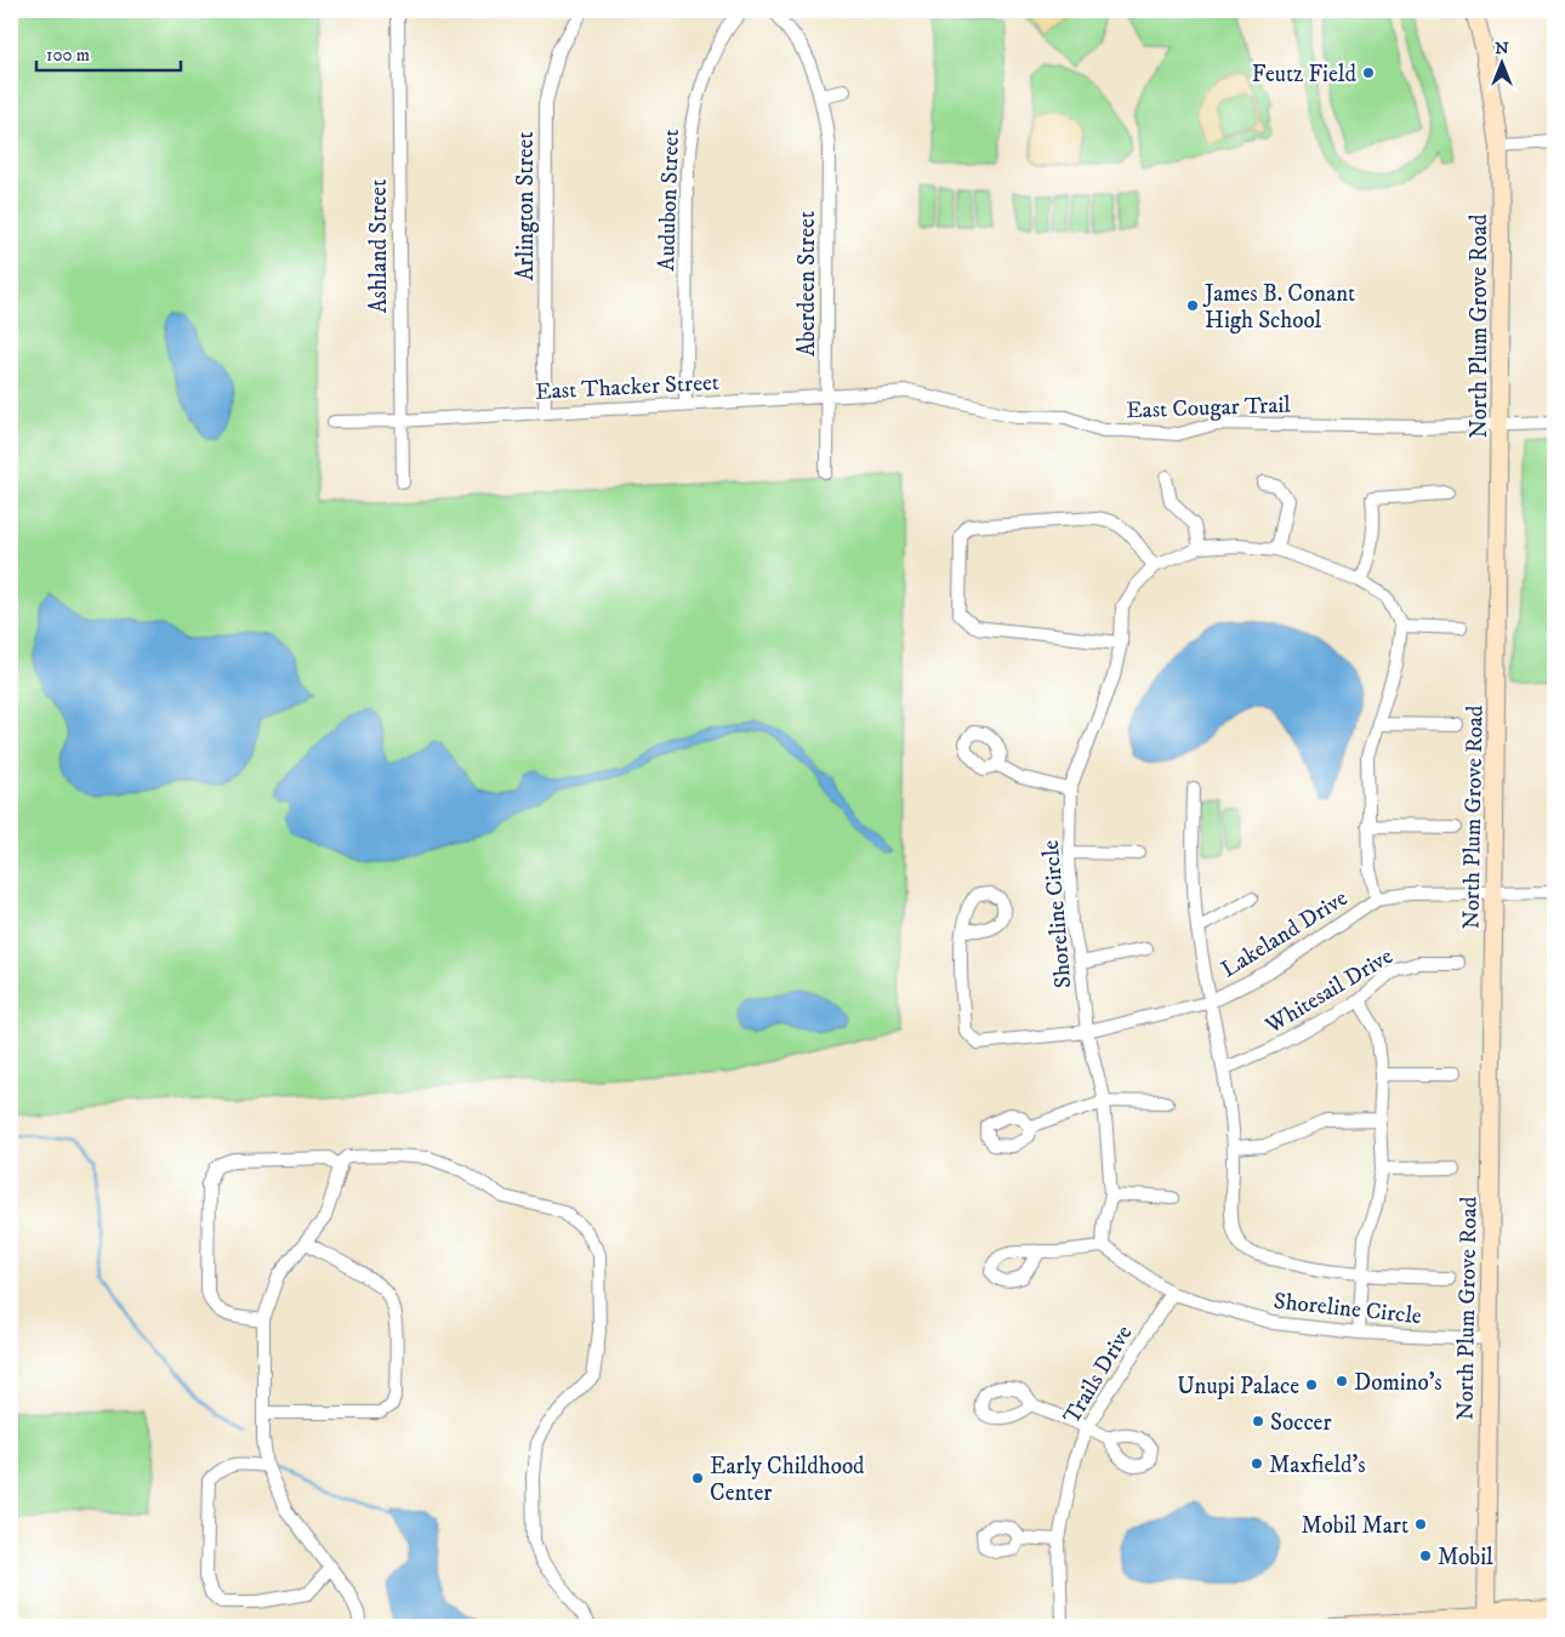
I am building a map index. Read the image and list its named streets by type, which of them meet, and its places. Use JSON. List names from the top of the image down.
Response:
{
  "streets": {
    "street": [
      "Audubon Street",
      "Arlington Street",
      "Ashland Street",
      "Aberdeen Street",
      "North Plum Grove Road",
      "East Thacker Street",
      "East Cougar Trail",
      "Shoreline Circle",
      "Lakeland Drive",
      "Whitesail Drive",
      "Trails Drive"
    ]
  },
  "crossings": [
    ["Audubon Street", "East Thacker Street"],
    ["Arlington Street", "East Thacker Street"],
    ["Ashland Street", "East Thacker Street"],
    ["Aberdeen Street", "East Thacker Street"],
    ["North Plum Grove Road", "East Cougar Trail"],
    ["North Plum Grove Road", "Shoreline Circle"],
    ["North Plum Grove Road", "Lakeland Drive"],
    ["East Thacker Street", "East Cougar Trail"],
    ["Shoreline Circle", "Lakeland Drive"],
    ["Shoreline Circle", "Trails Drive"]
  ],
  "places": [
    "Feutz Field",
    "James B. Conant High School",
    "Domino's",
    "Unupi Palace",
    "Soccer",
    "Maxfield's",
    "Early Childhood Center",
    "Mobil Mart",
    "Mobil"
  ],
  "scale_bar": "100 m",
  "north": "top"
}
